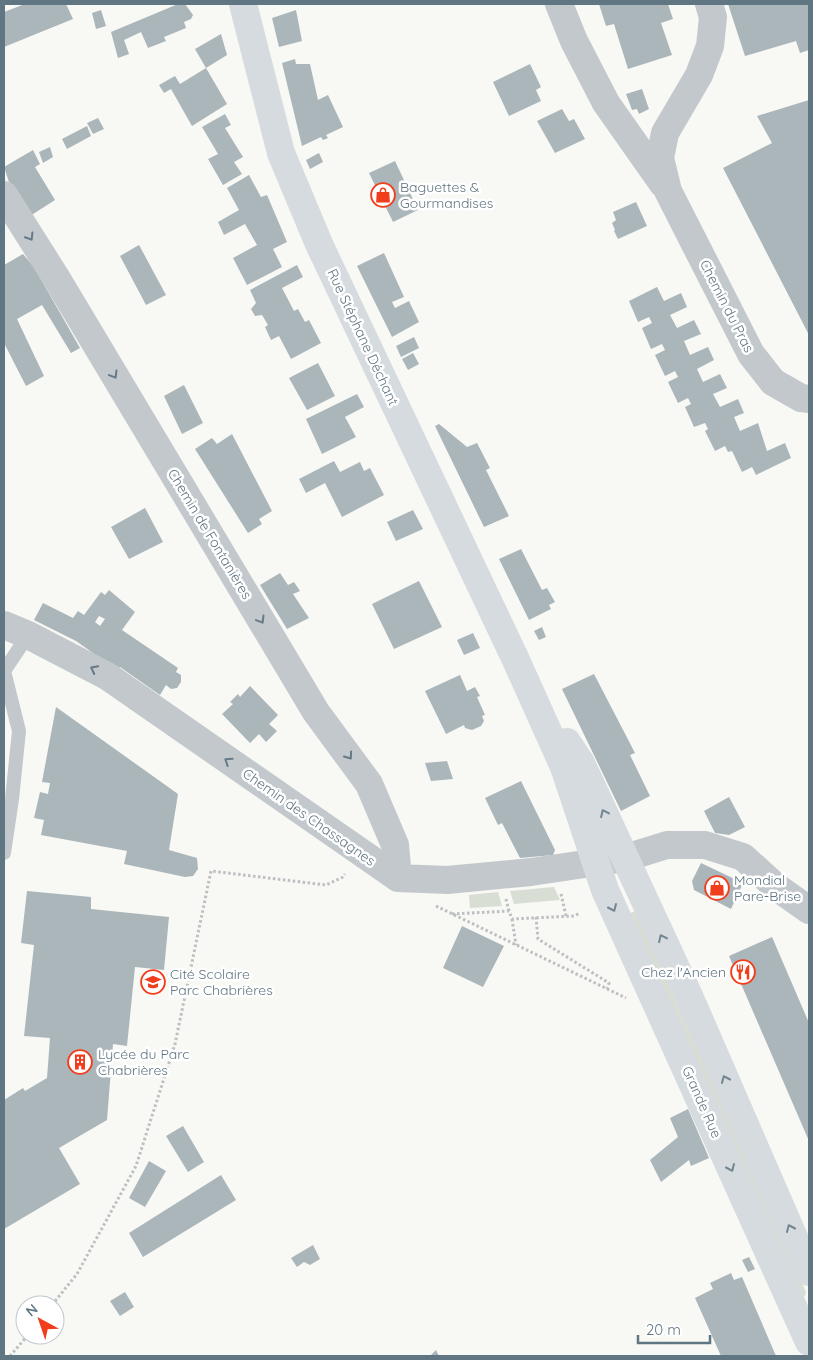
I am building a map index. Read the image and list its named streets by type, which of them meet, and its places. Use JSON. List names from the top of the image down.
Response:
{
  "streets": {
    "main road": ["Rue Stéphane Déchant", "Grande Rue"],
    "street": ["Chemin du Pras", "Chemin de Fontanières", "Chemin des Chassagnes"]
  },
  "crossings": [
    ["Rue Stéphane Déchant", "Grande Rue"],
    ["Chemin de Fontanières", "Chemin des Chassagnes"]
  ],
  "one_way": ["Chemin de Fontanières", "Chemin des Chassagnes"],
  "places": {
    "shop": ["Baguettes & Gourmandises", "Mondial Pare-Brise"],
    "restaurant": ["Chez l'Ancien"],
    "school or university": ["Cité Scolaire Parc Chabrières"],
    "building": ["Lycée du Parc Chabrières"]
  },
  "scale_bar": "20 m",
  "north": "top left"
}
